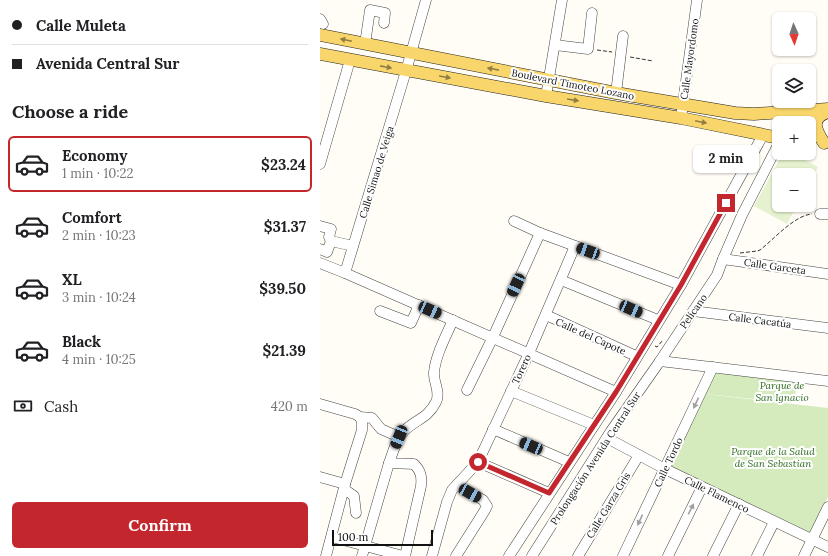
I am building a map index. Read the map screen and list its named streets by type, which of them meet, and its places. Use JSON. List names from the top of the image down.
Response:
{
  "streets": {
    "main road": ["Boulevard Timoteo Lozano"],
    "street": [
      "Calle Mayordomo",
      "Calle Simao de Veiga",
      "Calle Garceta",
      "Pelícano",
      "Calle Cacatúa",
      "Calle del Capote",
      "Torero",
      "Prolongación Avenida Central Sur",
      "Calle Tordo",
      "Calle Flamenco",
      "Calle Garza Gris"
    ]
  },
  "crossings": [
    ["Calle Mayordomo", "Boulevard Timoteo Lozano"],
    ["Boulevard Timoteo Lozano", "Calle Simao de Veiga"],
    ["Calle Garceta", "Pelícano"],
    ["Pelícano", "Calle Cacatúa"],
    ["Pelícano", "Prolongación Avenida Central Sur"],
    ["Calle del Capote", "Torero"],
    ["Calle del Capote", "Prolongación Avenida Central Sur"],
    ["Prolongación Avenida Central Sur", "Calle Flamenco"],
    ["Calle Tordo", "Calle Flamenco"],
    ["Calle Flamenco", "Calle Garza Gris"]
  ],
  "parks": ["Parque de San Ignacio", "Parque de la Salud de San Sebastian"],
  "scale_bar": "100 m",
  "north": "bottom",
  "page": {
    "banner": ["Calle Muleta", "Avenida Central Sur"],
    "map_buttons": ["+", "−"],
    "heading": "Choose a ride",
    "list": [
      {
        "name": "Economy",
        "note": "1 min · 10:22",
        "value": "$23.24"
      },
      {
        "name": "Comfort",
        "note": "2 min · 10:23",
        "value": "$31.37"
      },
      {
        "name": "XL",
        "note": "3 min · 10:24",
        "value": "$39.50"
      },
      {
        "name": "Black",
        "note": "4 min · 10:25",
        "value": "$21.39"
      }
    ],
    "bubble": "2 min",
    "pay": ["Cash", "420 m"],
    "buttons": "Confirm",
    "scale": "100 m"
  }
}
